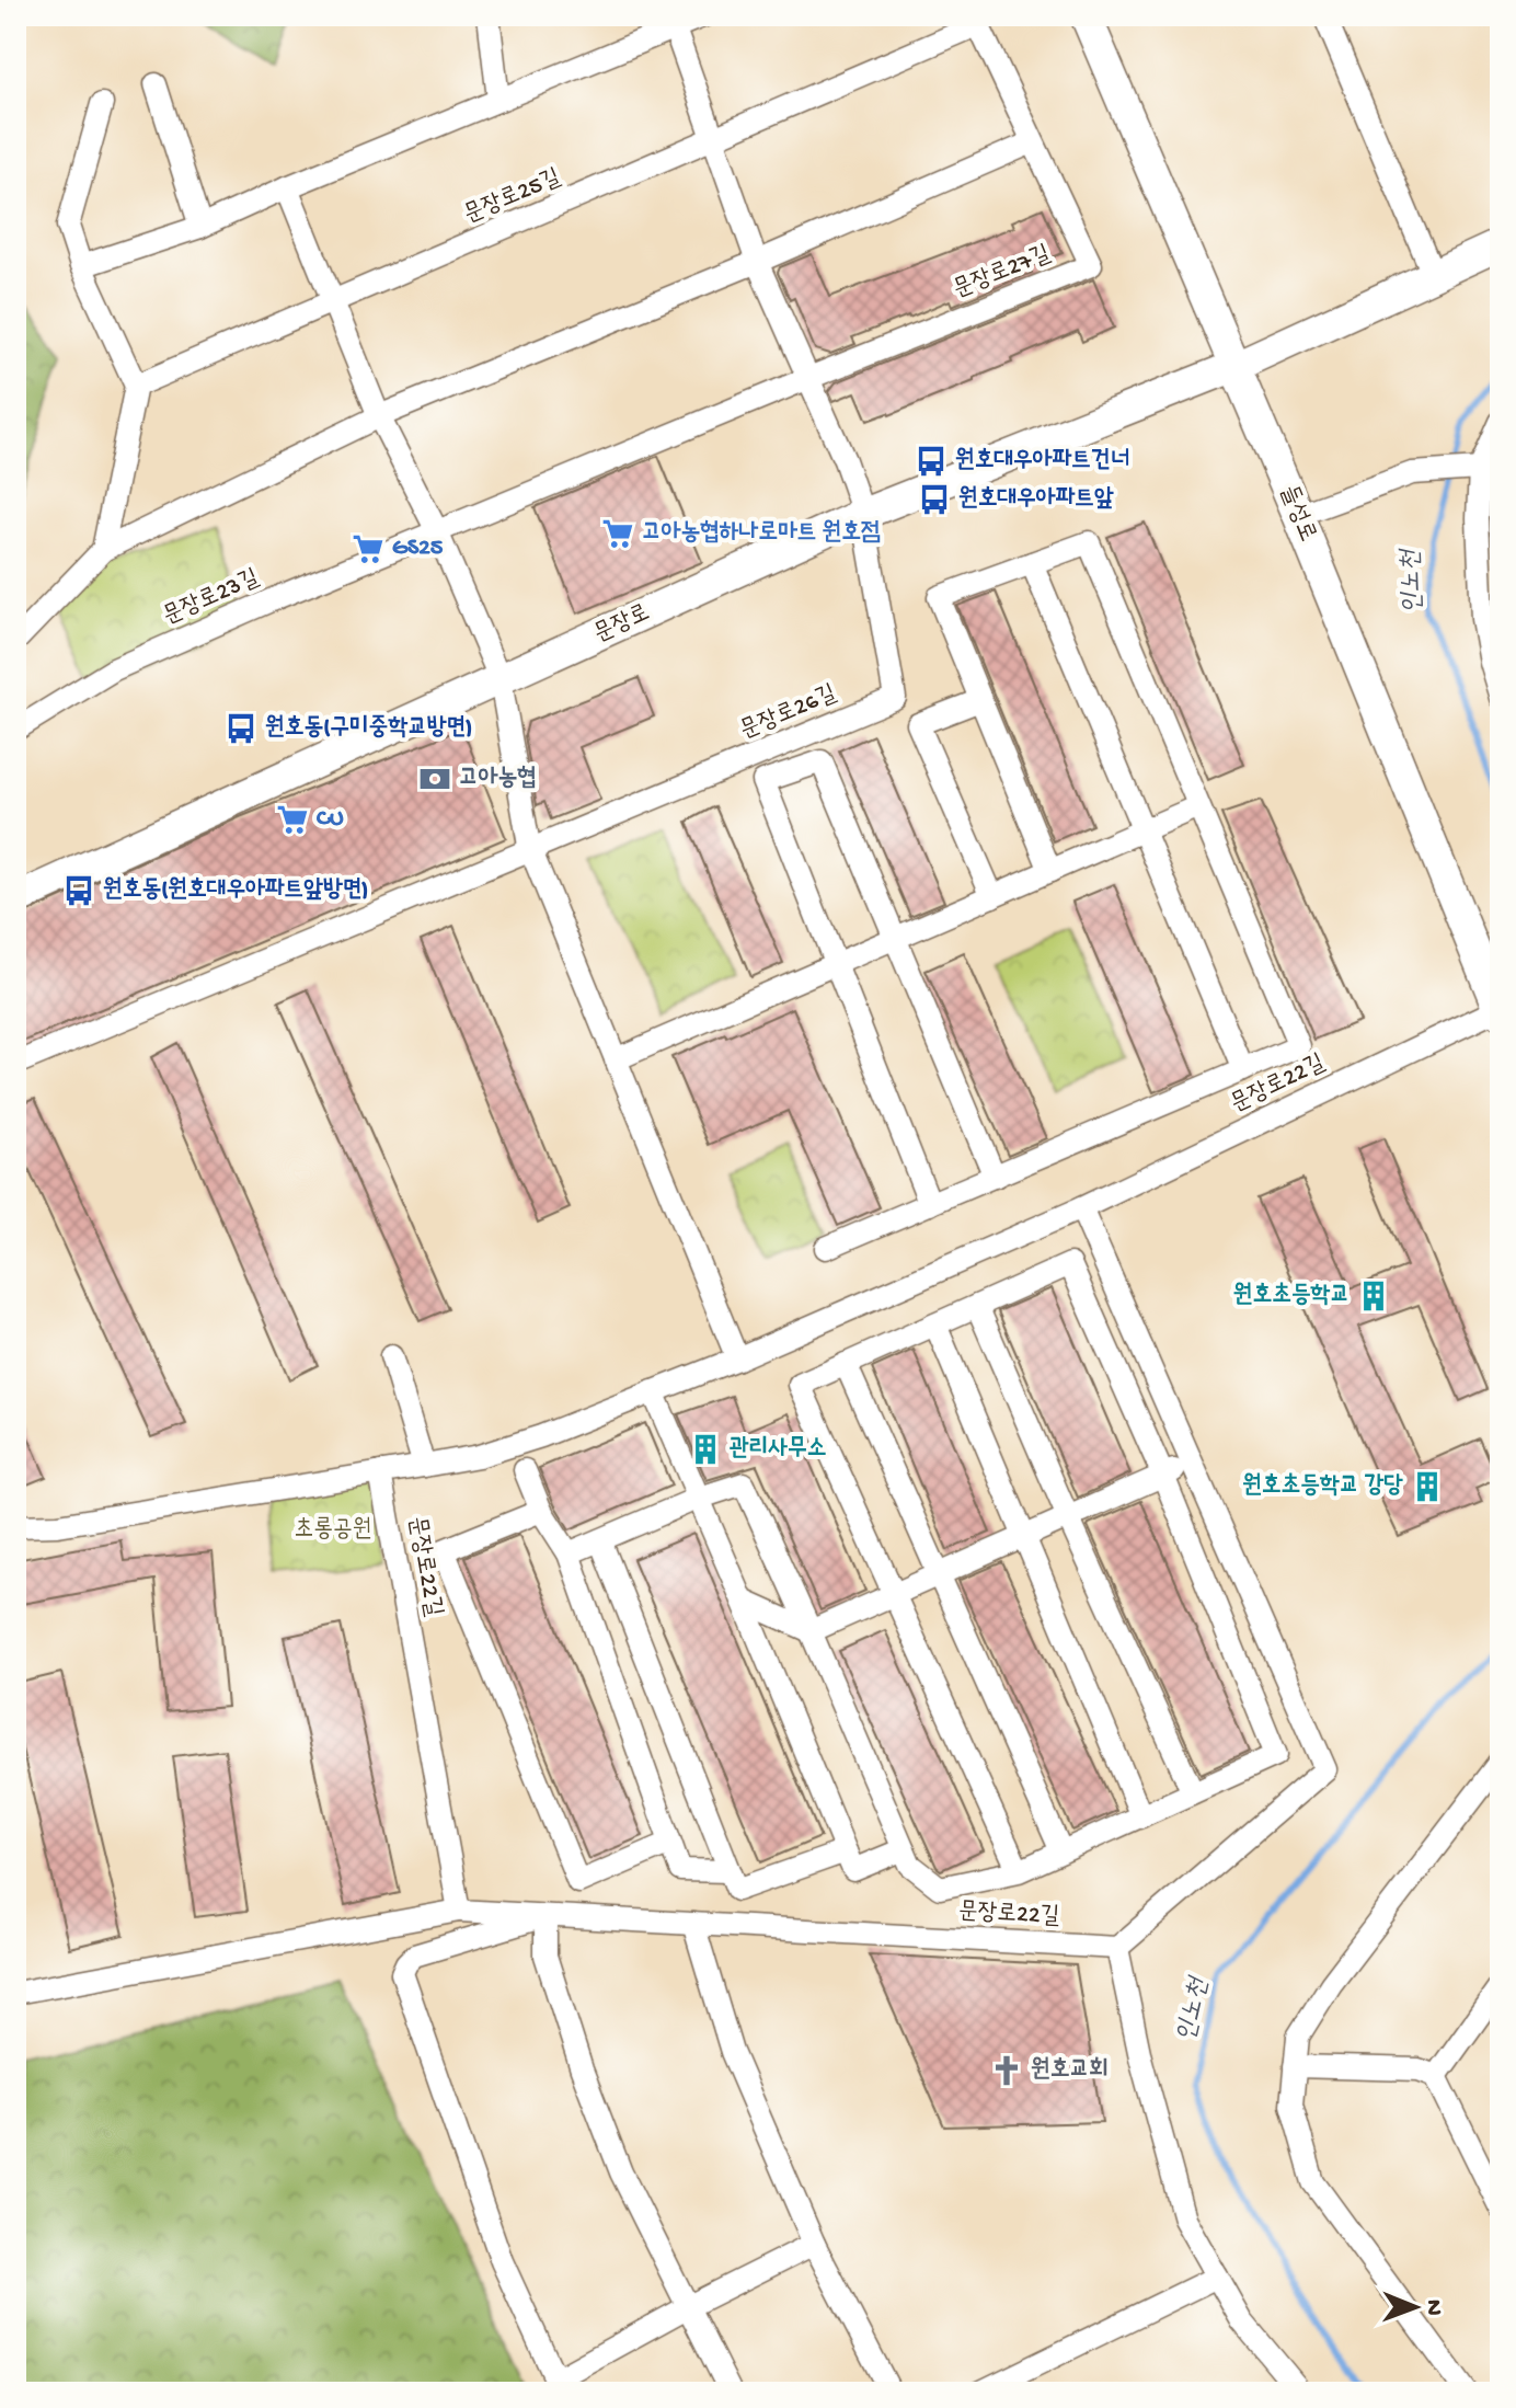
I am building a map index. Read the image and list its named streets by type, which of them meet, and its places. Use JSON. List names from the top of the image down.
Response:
{
  "streets": {
    "street": [
      "문장로25길",
      "문장로27길",
      "들성로",
      "문장로23길",
      "문장로",
      "문장로26길",
      "문장로22길"
    ]
  },
  "crossings": [
    ["문장로25길", "문장로27길"],
    ["들성로", "문장로"],
    ["들성로", "문장로22길"],
    ["문장로", "문장로26길"]
  ],
  "water": ["인노천"],
  "parks": ["초롱공원"],
  "places": {
    "bus stop": [
      "원호대우아파트건너",
      "원호대우아파트앞",
      "원호동(구미중학교방면)",
      "원호동(원호대우아파트앞방면)"
    ],
    "supermarket": ["고아농협하나로마트 원호점", "GS25", "CU"],
    "bank": ["고아농협"],
    "building": ["원호초등학교", "관리사무소", "원호초등학교 강당"],
    "church": ["원호교회"]
  },
  "north": "right"
}
